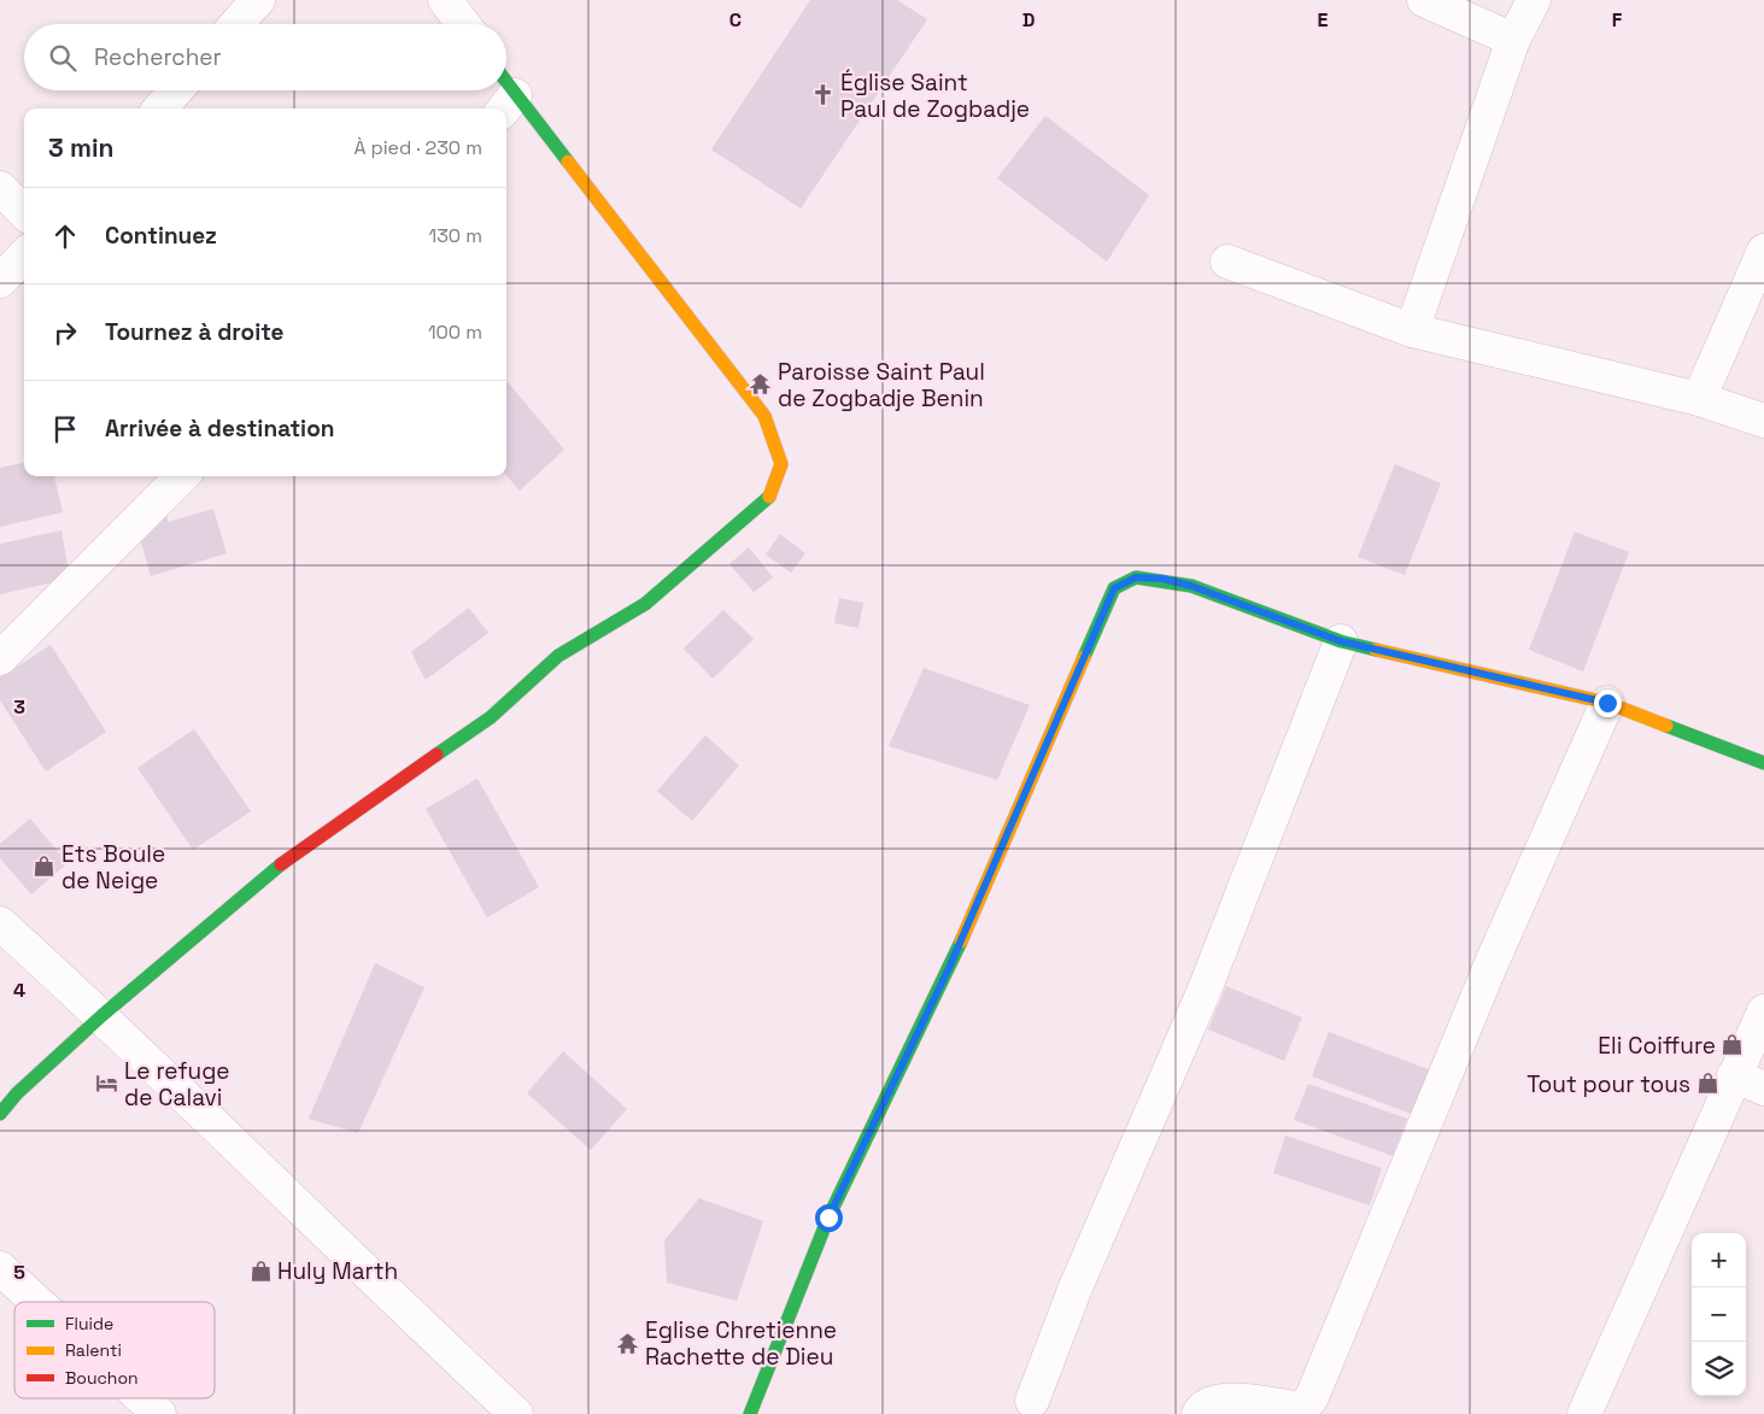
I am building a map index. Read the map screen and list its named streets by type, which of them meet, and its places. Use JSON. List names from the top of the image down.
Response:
{
  "places": {
    "church": ["Église Saint Paul de Zogbadje"],
    "temple": ["Paroisse Saint Paul de Zogbadje Benin", "Eglise Chretienne Rachette de Dieu"],
    "shop": [
      "Ets Boule de Neige",
      "Eli Coiffure",
      "Tout pour tous",
      "Huly Marth"
    ],
    "hotel": ["Le refuge de Calavi"]
  },
  "legend": ["Fluide", "Ralenti", "Bouchon"],
  "page": {
    "search": "Rechercher",
    "heading": ["3 min", "À pied · 230 m"],
    "list": [
      ["Continuez", "130 m"],
      ["Tournez à droite", "100 m"],
      "Arrivée à destination"
    ],
    "map_buttons": ["+", "−"]
  },
  "grid": {
    "columns": [
      "C",
      "D",
      "E",
      "F"
    ],
    "rows": ["3", "4", "5"]
  }
}
